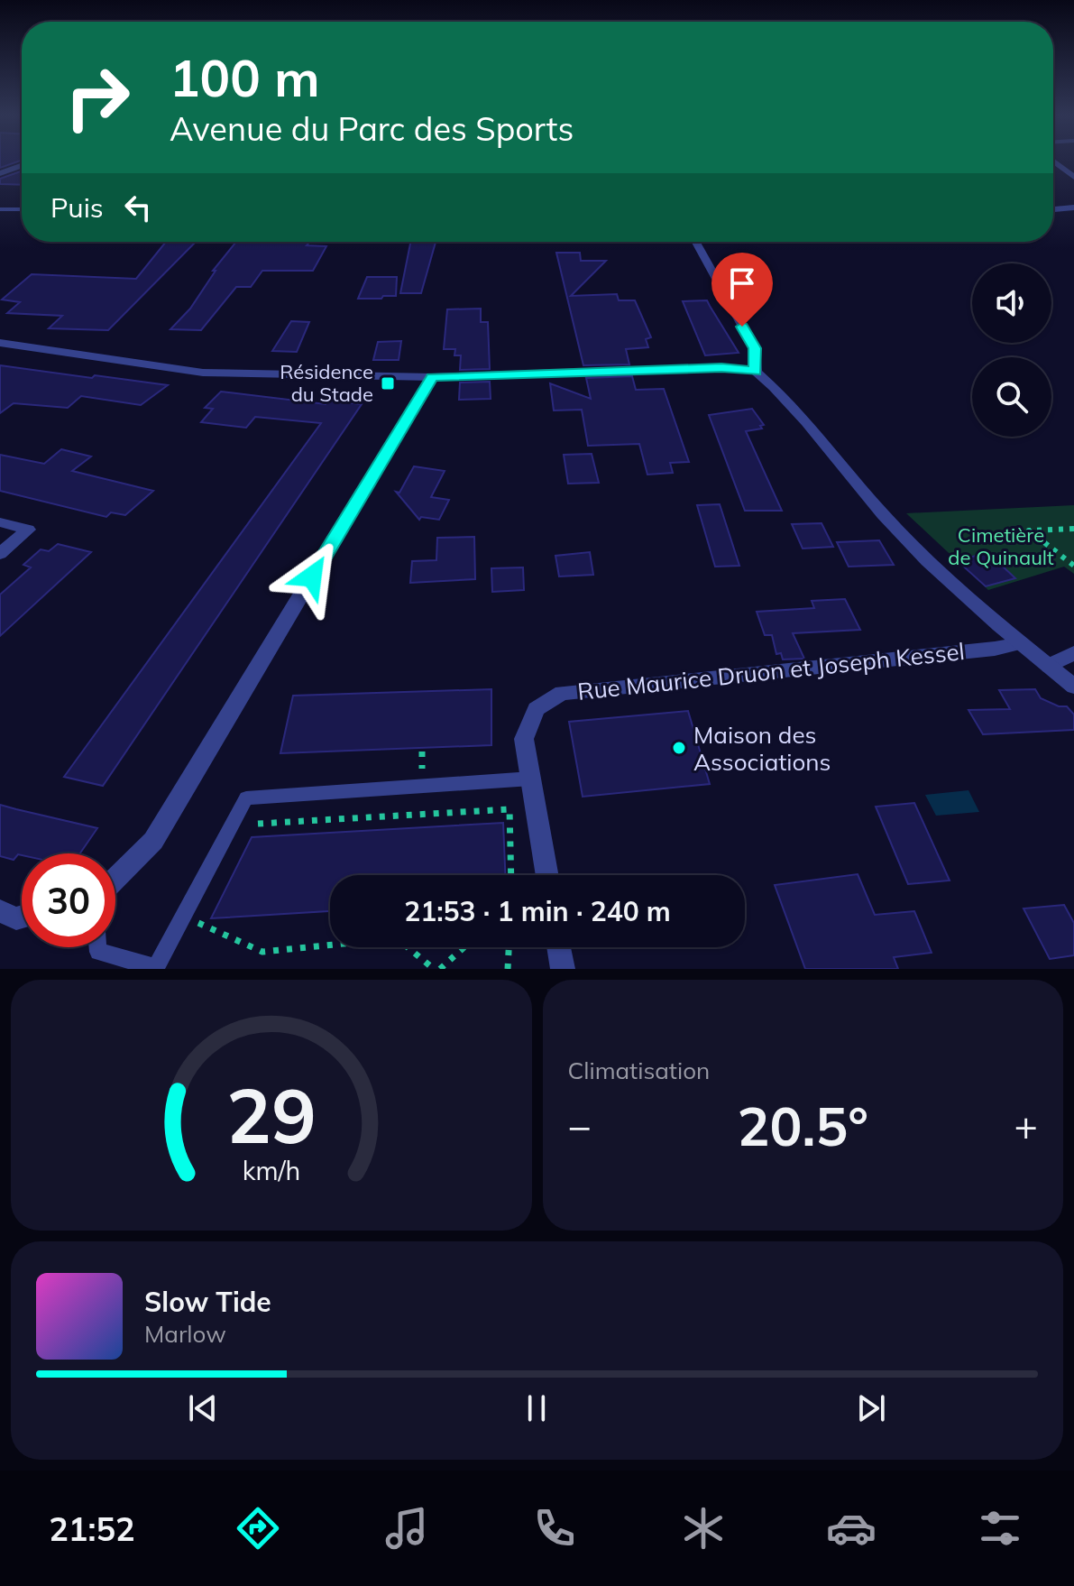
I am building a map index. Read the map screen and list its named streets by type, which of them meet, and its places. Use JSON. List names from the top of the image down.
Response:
{
  "streets": {
    "street": ["Rue Maurice Druon et Joseph Kessel"]
  },
  "parks": ["Cimetière de Quinault"],
  "places": {
    "transit": ["Résidence du Stade"],
    "other": ["Maison des Associations"]
  },
  "page": {
    "turn": ["100 m", "Avenue du Parc des Sports"],
    "then": "Puis",
    "limit": "30",
    "trip": "21:53 · 1 min · 240 m",
    "tile": "Climatisation",
    "heat": ["−", "20.5°", "+"],
    "song": ["Slow Tide", "Marlow"],
    "tabs": "21:52",
    "gauge": ["29", "km/h"]
  }
}
